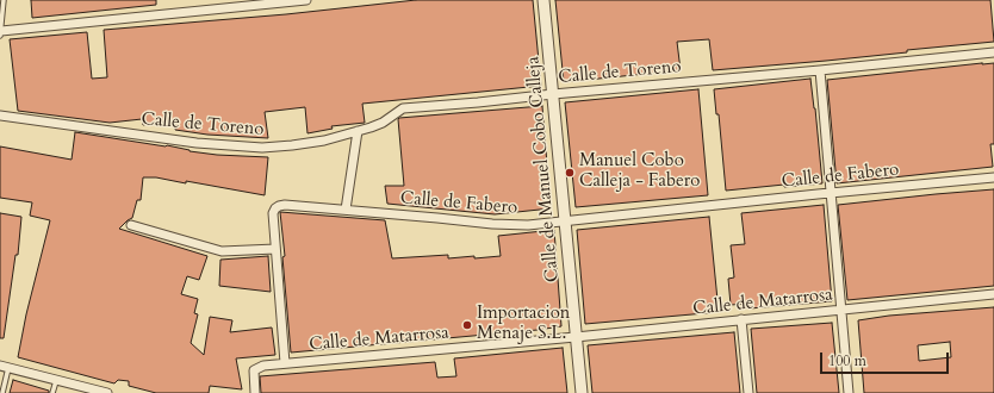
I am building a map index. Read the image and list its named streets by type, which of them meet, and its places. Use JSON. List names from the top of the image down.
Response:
{
  "streets": {
    "street": [
      "Calle de Toreno",
      "Calle de Manuel Cobo Calleja",
      "Calle de Fabero",
      "Calle de Matarrosa"
    ]
  },
  "crossings": [
    ["Calle de Toreno", "Calle de Manuel Cobo Calleja"],
    ["Calle de Manuel Cobo Calleja", "Calle de Fabero"],
    ["Calle de Manuel Cobo Calleja", "Calle de Matarrosa"],
    ["Calle de Fabero", "Calle de Matarrosa"]
  ],
  "places": ["Manuel Cobo Calleja - Fabero", "Importacion Menaje S.L."],
  "scale_bar": "100 m"
}
